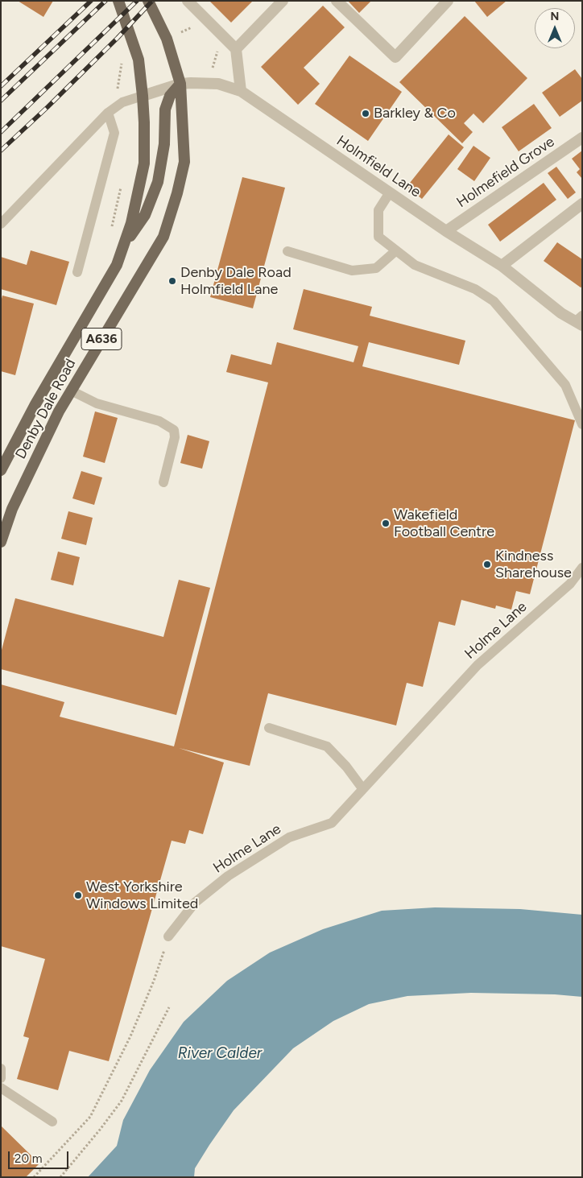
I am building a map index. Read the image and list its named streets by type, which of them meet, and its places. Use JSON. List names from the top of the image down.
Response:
{
  "streets": {
    "main road": ["A636", "Denby Dale Road"],
    "street": ["Holmfield Lane", "Holmefield Grove"],
    "lane": ["Holme Lane"]
  },
  "crossings": [
    ["Holmfield Lane", "Holmefield Grove"],
    ["Holmfield Lane", "A636"],
    ["Holmfield Lane", "Denby Dale Road"],
    ["A636", "Denby Dale Road"]
  ],
  "water": ["River Calder"],
  "places": [
    "Barkley & Co",
    "Denby Dale Road Holmfield Lane",
    "Wakefield Football Centre",
    "Kindness Sharehouse",
    "West Yorkshire Windows Limited"
  ],
  "scale_bar": "20 m",
  "north": "top"
}
